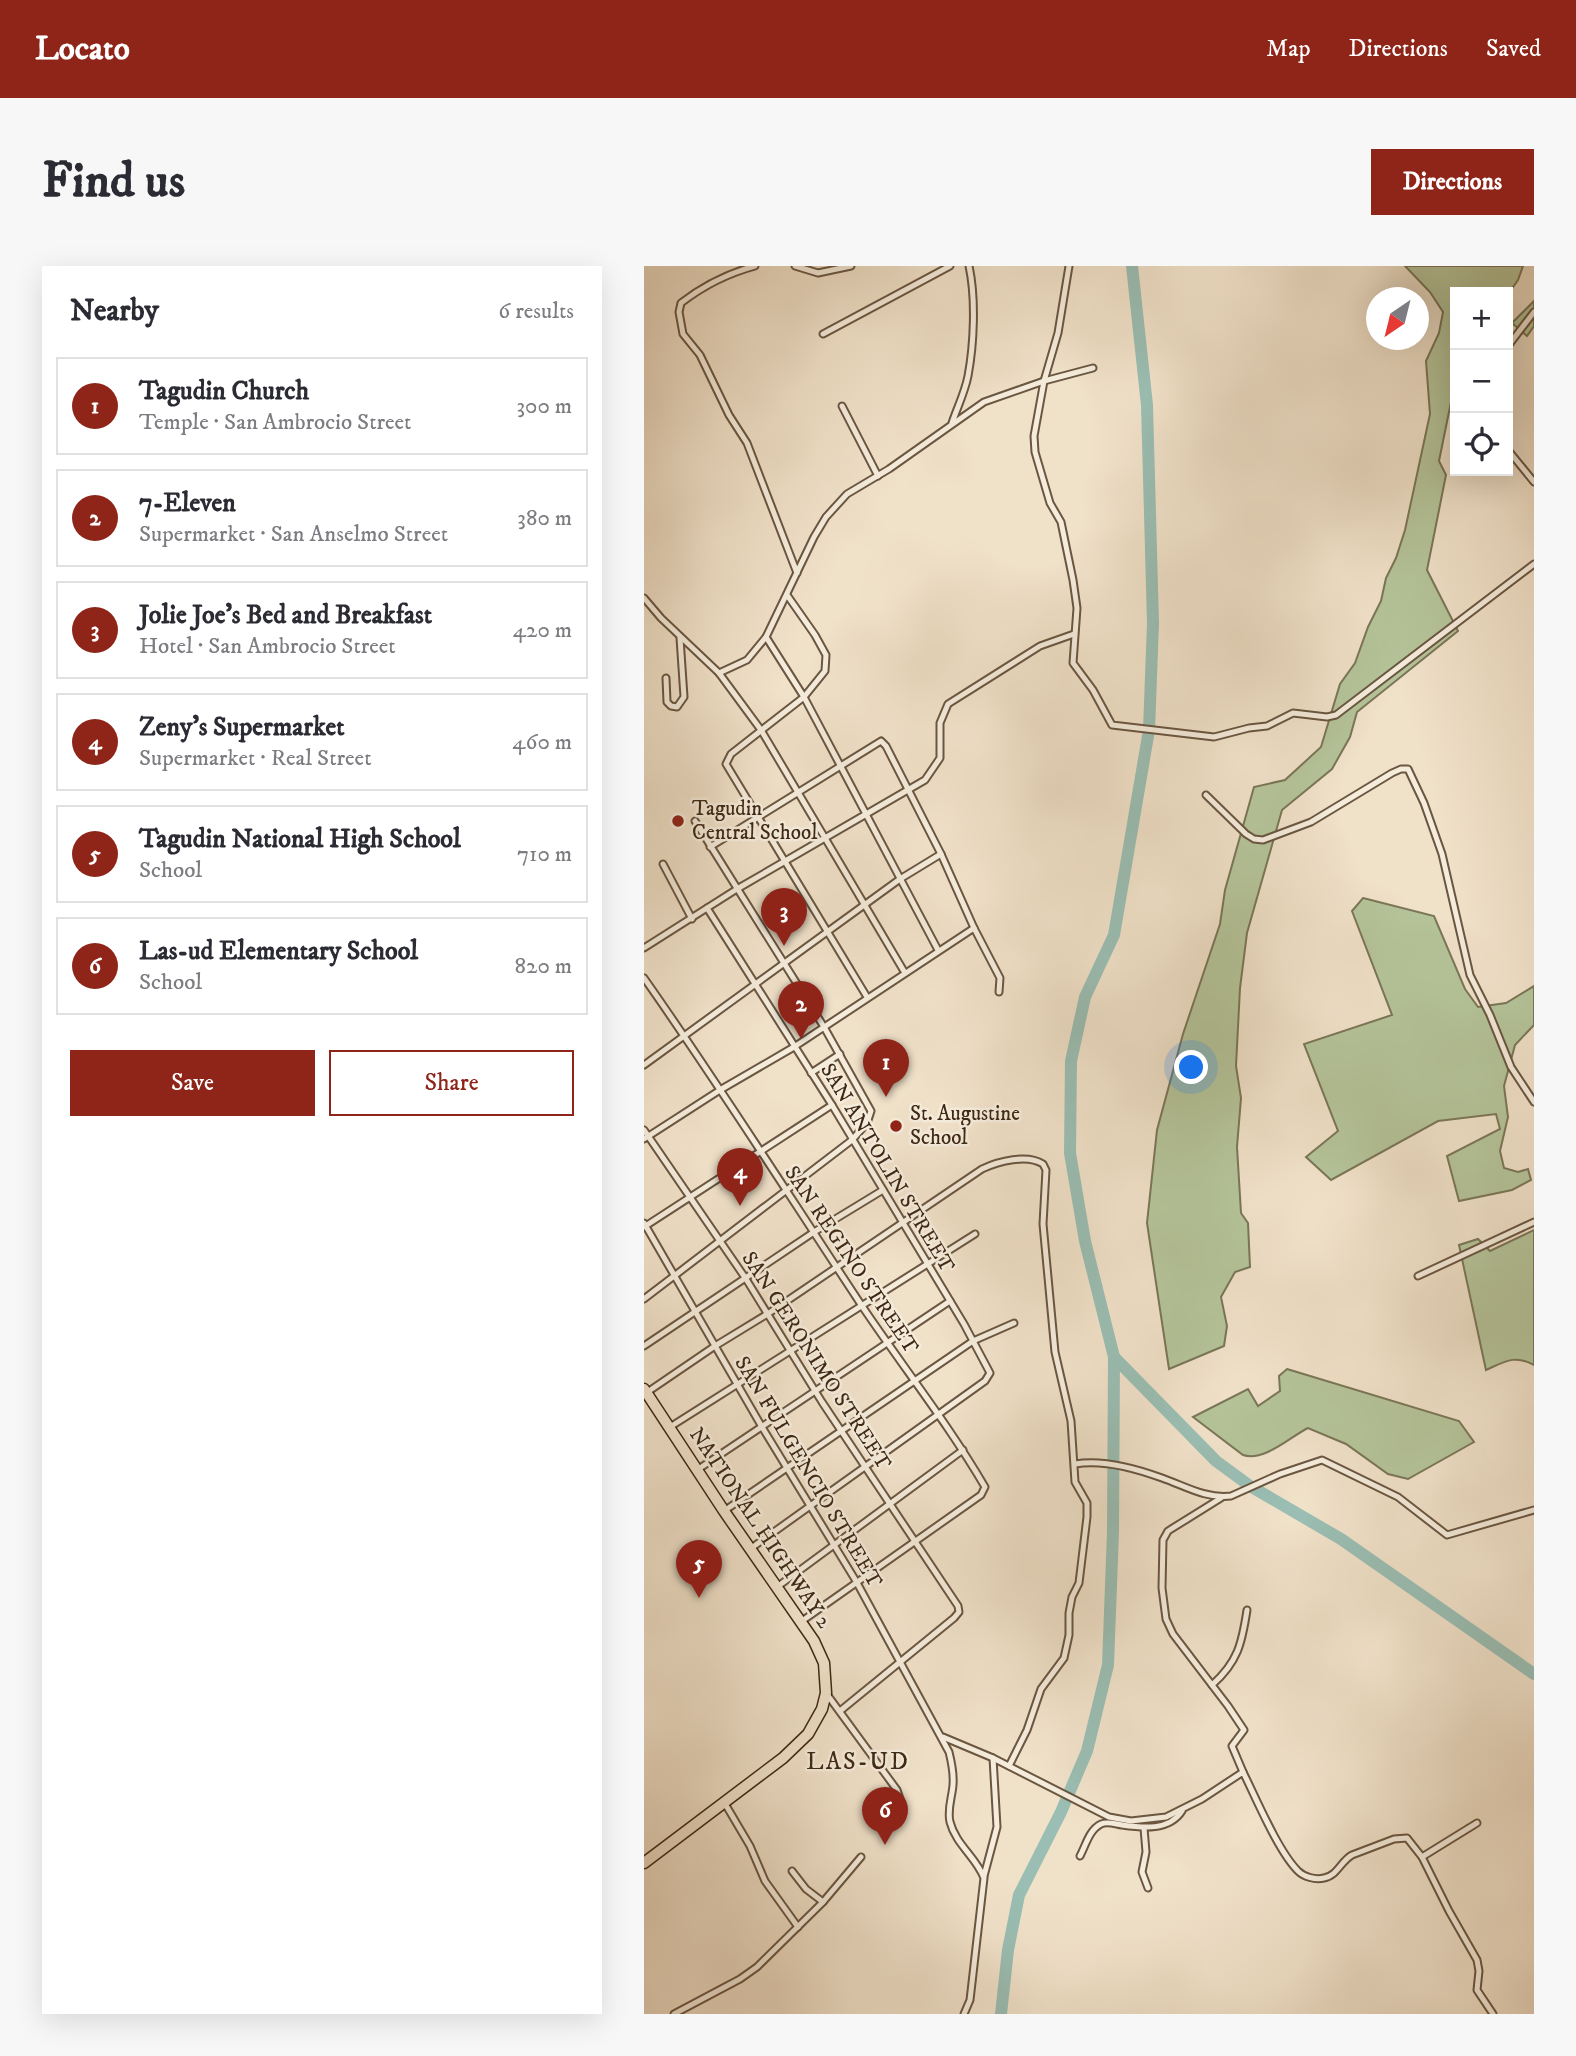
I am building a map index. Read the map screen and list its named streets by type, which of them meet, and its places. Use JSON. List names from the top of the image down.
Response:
{
  "streets": {
    "highway": ["NATIONAL HIGHWAY 2"],
    "street": [
      "SAN ANTOLIN STREET",
      "SAN REGINO STREET",
      "SAN GERONIMO STREET",
      "SAN FULGENCIO STREET"
    ]
  },
  "crossings": [
    ["SAN ANTOLIN STREET", "SAN REGINO STREET"],
    ["SAN REGINO STREET", "SAN GERONIMO STREET"],
    ["SAN GERONIMO STREET", "SAN FULGENCIO STREET"]
  ],
  "districts": ["LAS-UD"],
  "places": ["Tagudin Central School", "St. Augustine School"],
  "north": "bottom left",
  "page": {
    "header": "Locato",
    "nav": ["Map", "Directions", "Saved"],
    "buttons": [
      "Directions",
      ["Save", "Share"]
    ],
    "title": "Find us",
    "heading": ["Nearby", "6 results"],
    "map_buttons": ["+", "−"],
    "list": [
      {
        "mark": "1",
        "name": "Tagudin Church",
        "note": "Temple · San Ambrocio Street",
        "value": "300 m"
      },
      {
        "mark": "2",
        "name": "7-Eleven",
        "note": "Supermarket · San Anselmo Street",
        "value": "380 m"
      },
      {
        "mark": "3",
        "name": "Jolie Joe's Bed and Breakfast",
        "note": "Hotel · San Ambrocio Street",
        "value": "420 m"
      },
      {
        "mark": "4",
        "name": "Zeny's Supermarket",
        "note": "Supermarket · Real Street",
        "value": "460 m"
      },
      {
        "mark": "5",
        "name": "Tagudin National High School",
        "note": "School",
        "value": "710 m"
      },
      {
        "mark": "6",
        "name": "Las-ud Elementary School",
        "note": "School",
        "value": "820 m"
      }
    ],
    "pins": [
      "3",
      "2",
      "1",
      "4",
      "5",
      "6"
    ]
  }
}
